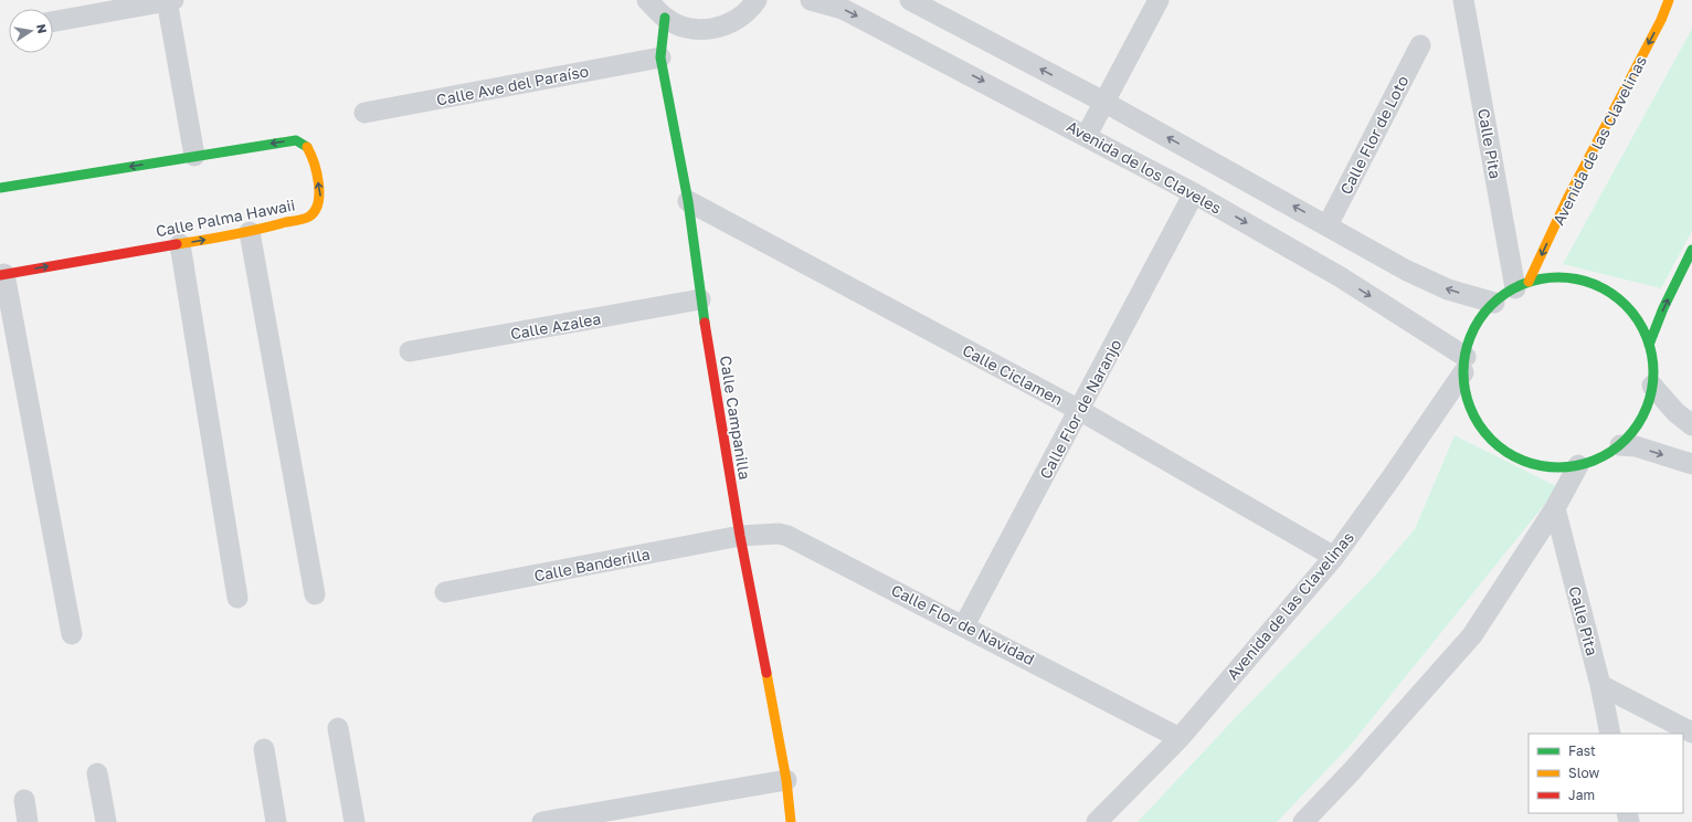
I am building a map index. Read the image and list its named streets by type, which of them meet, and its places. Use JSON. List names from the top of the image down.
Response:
{
  "streets": {
    "street": [
      "Calle Ave del Paraíso",
      "Calle Flor de Loto",
      "Avenida de las Clavelinas",
      "Calle Pita",
      "Avenida de los Claveles",
      "Calle Palma Hawaii",
      "Calle Azalea",
      "Calle Ciclamen",
      "Calle Flor de Naranjo",
      "Calle Campanilla",
      "Calle Banderilla",
      "Calle Flor de Navidad"
    ]
  },
  "crossings": [
    ["Calle Ave del Paraíso", "Calle Campanilla"],
    ["Avenida de las Clavelinas", "Calle Pita"],
    ["Avenida de las Clavelinas", "Avenida de los Claveles"],
    ["Avenida de las Clavelinas", "Calle Ciclamen"],
    ["Avenida de las Clavelinas", "Calle Flor de Navidad"],
    ["Avenida de los Claveles", "Calle Flor de Naranjo"],
    ["Calle Azalea", "Calle Campanilla"],
    ["Calle Ciclamen", "Calle Flor de Naranjo"],
    ["Calle Ciclamen", "Calle Campanilla"],
    ["Calle Flor de Naranjo", "Calle Flor de Navidad"],
    ["Calle Campanilla", "Calle Banderilla"],
    ["Calle Campanilla", "Calle Flor de Navidad"],
    ["Calle Banderilla", "Calle Flor de Navidad"]
  ],
  "one_way": ["Avenida de las Clavelinas"],
  "legend": ["Fast", "Slow", "Jam"],
  "north": "right"
}
